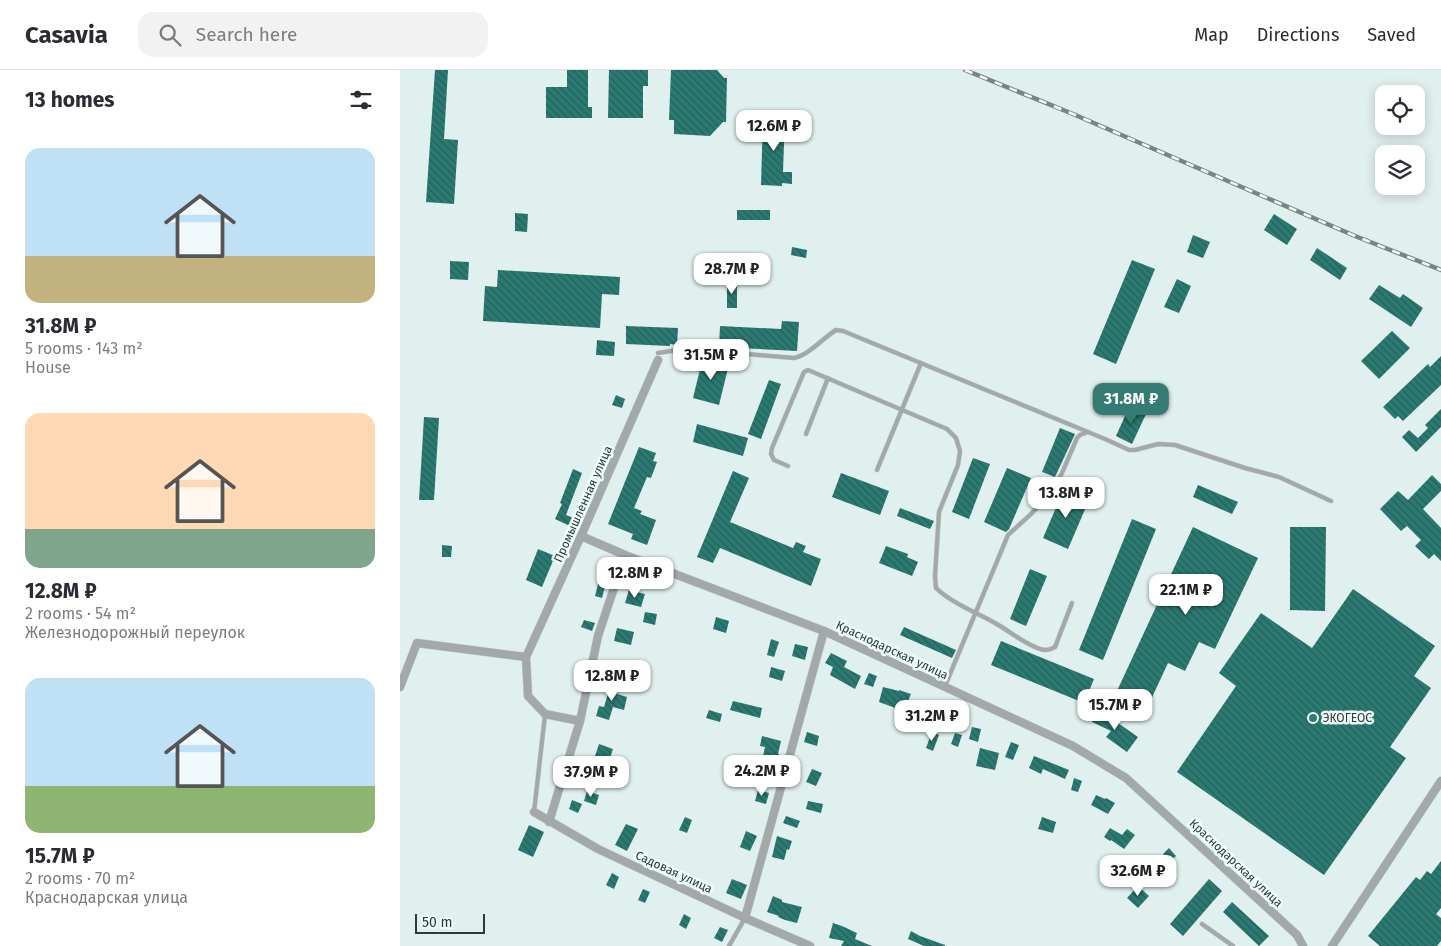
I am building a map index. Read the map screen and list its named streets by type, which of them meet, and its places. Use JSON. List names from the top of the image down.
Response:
{
  "streets": {
    "street": ["Промышленная улица", "Краснодарская улица", "Садовая улица"]
  },
  "crossings": [
    ["Промышленная улица", "Краснодарская улица"]
  ],
  "places": ["ЭКОГЕОС"],
  "scale_bar": "50 m",
  "page": {
    "header": "Casavia",
    "search": "Search here",
    "nav": ["Map", "Directions", "Saved"],
    "heading": "13 homes",
    "price": [
      "12.6M ₽",
      "28.7M ₽",
      "31.5M ₽",
      "31.8M ₽",
      "13.8M ₽",
      "12.8M ₽",
      "22.1M ₽",
      "12.8M ₽",
      "15.7M ₽",
      "31.2M ₽",
      "24.2M ₽",
      "37.9M ₽",
      "32.6M ₽"
    ],
    "list": [
      {
        "name": "31.8M ₽",
        "note": "5 rooms · 143 m² · House"
      },
      {
        "name": "12.8M ₽",
        "note": "2 rooms · 54 m² · Железнодорожный переулок"
      },
      {
        "name": "15.7M ₽",
        "note": "2 rooms · 70 m² · Краснодарская улица"
      }
    ],
    "scale": "50 m"
  }
}
